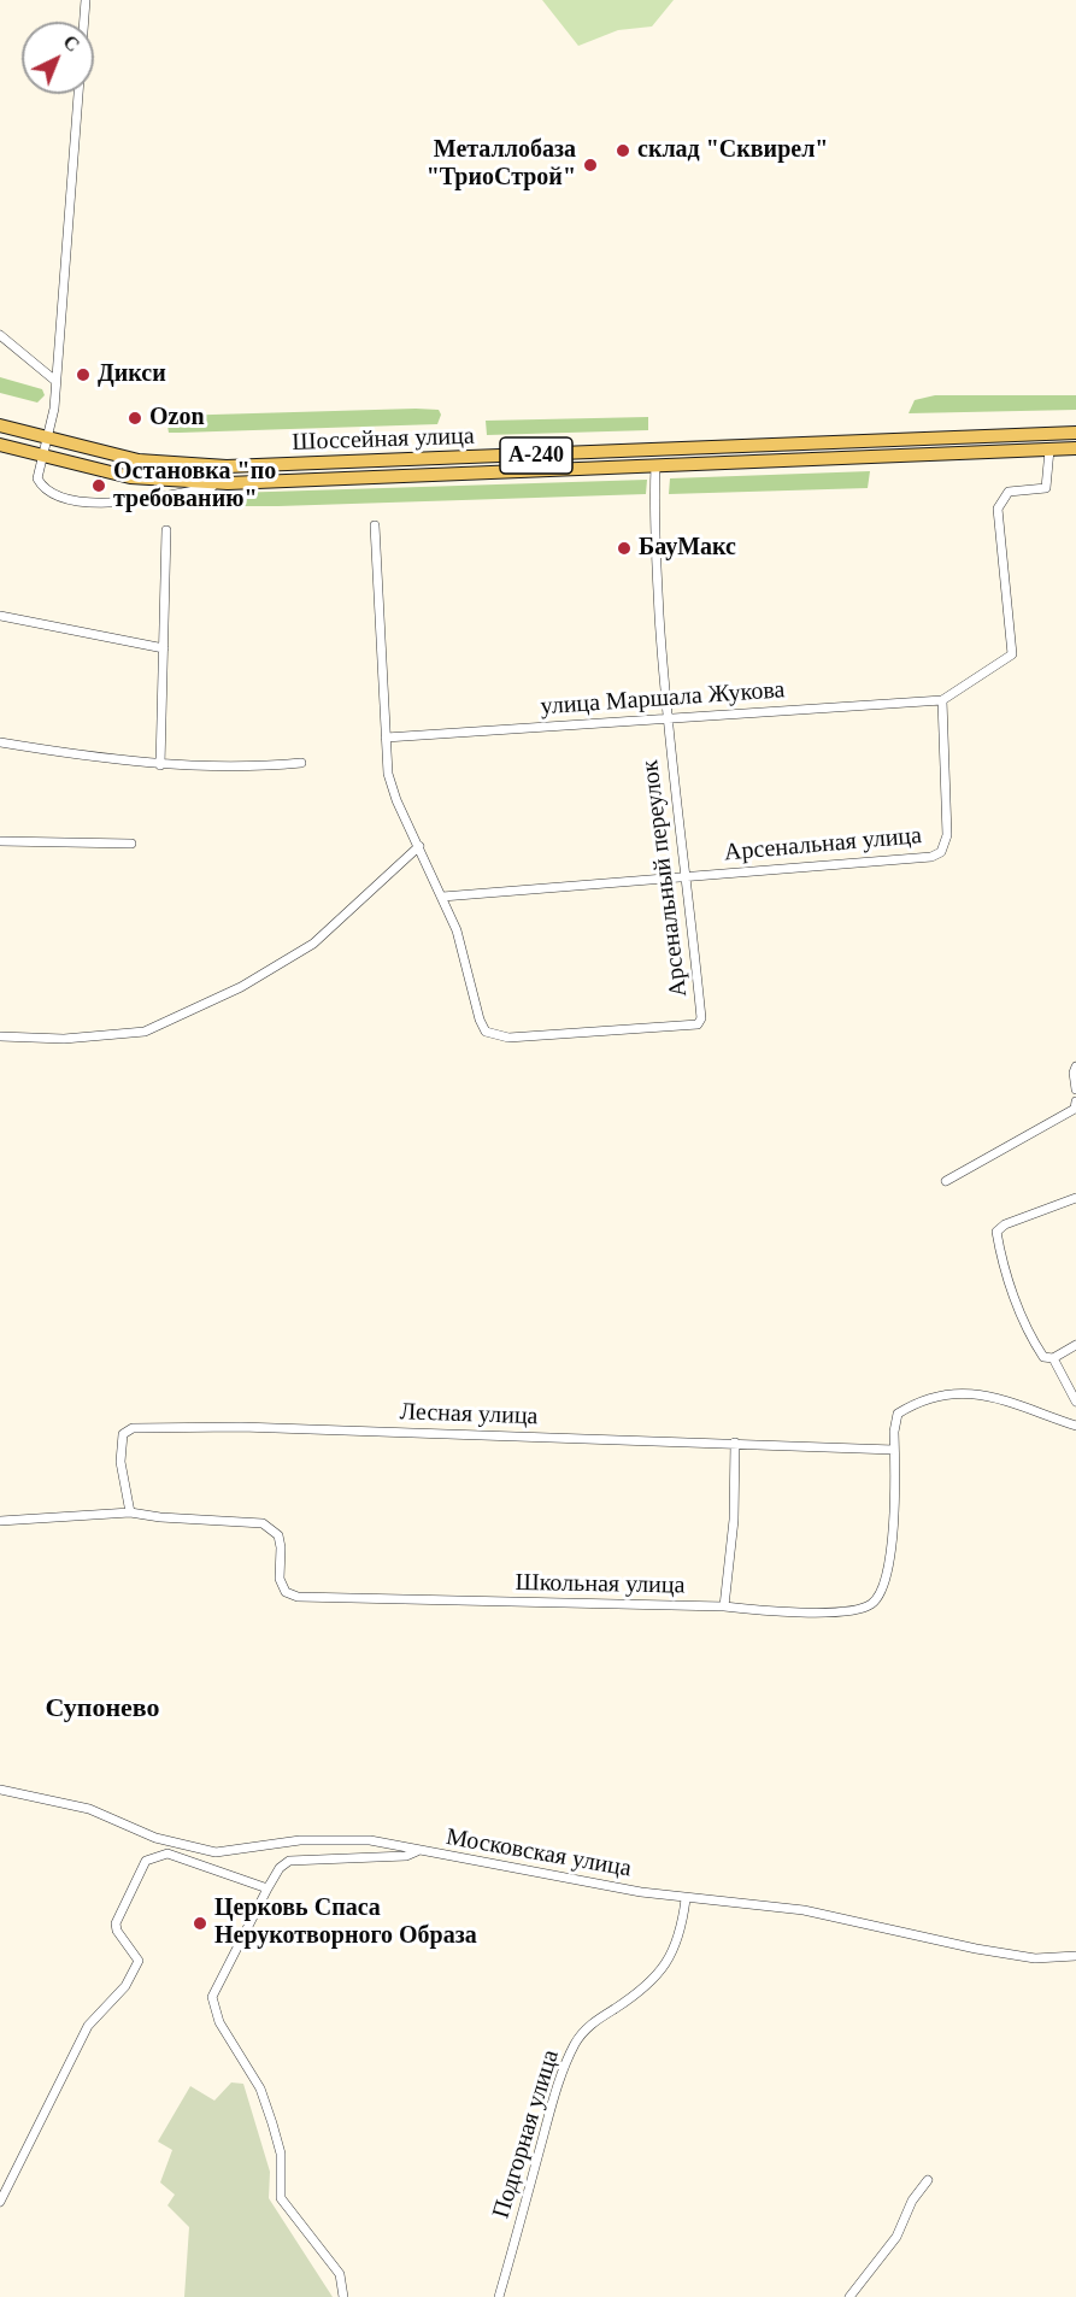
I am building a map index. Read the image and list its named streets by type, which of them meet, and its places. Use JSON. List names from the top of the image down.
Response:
{
  "streets": {
    "main road": ["Шоссейная улица", "А-240"],
    "street": [
      "улица Маршала Жукова",
      "Арсенальная улица",
      "Арсенальный переулок",
      "Лесная улица",
      "Школьная улица",
      "Московская улица",
      "Подгорная улица"
    ]
  },
  "crossings": [
    ["Шоссейная улица", "Арсенальный переулок"],
    ["улица Маршала Жукова", "Арсенальная улица"],
    ["улица Маршала Жукова", "Арсенальный переулок"],
    ["Арсенальная улица", "Арсенальный переулок"],
    ["Лесная улица", "Школьная улица"],
    ["Московская улица", "Подгорная улица"]
  ],
  "districts": ["Супонево"],
  "places": [
    "склад \"Сквирел\"",
    "Металлобаза \"ТриоСтрой\"",
    "Дикси",
    "Ozon",
    "Остановка \"по требованию\"",
    "БауМакс",
    "Церковь Спаса Нерукотворного Образа"
  ],
  "north": "top right"
}
